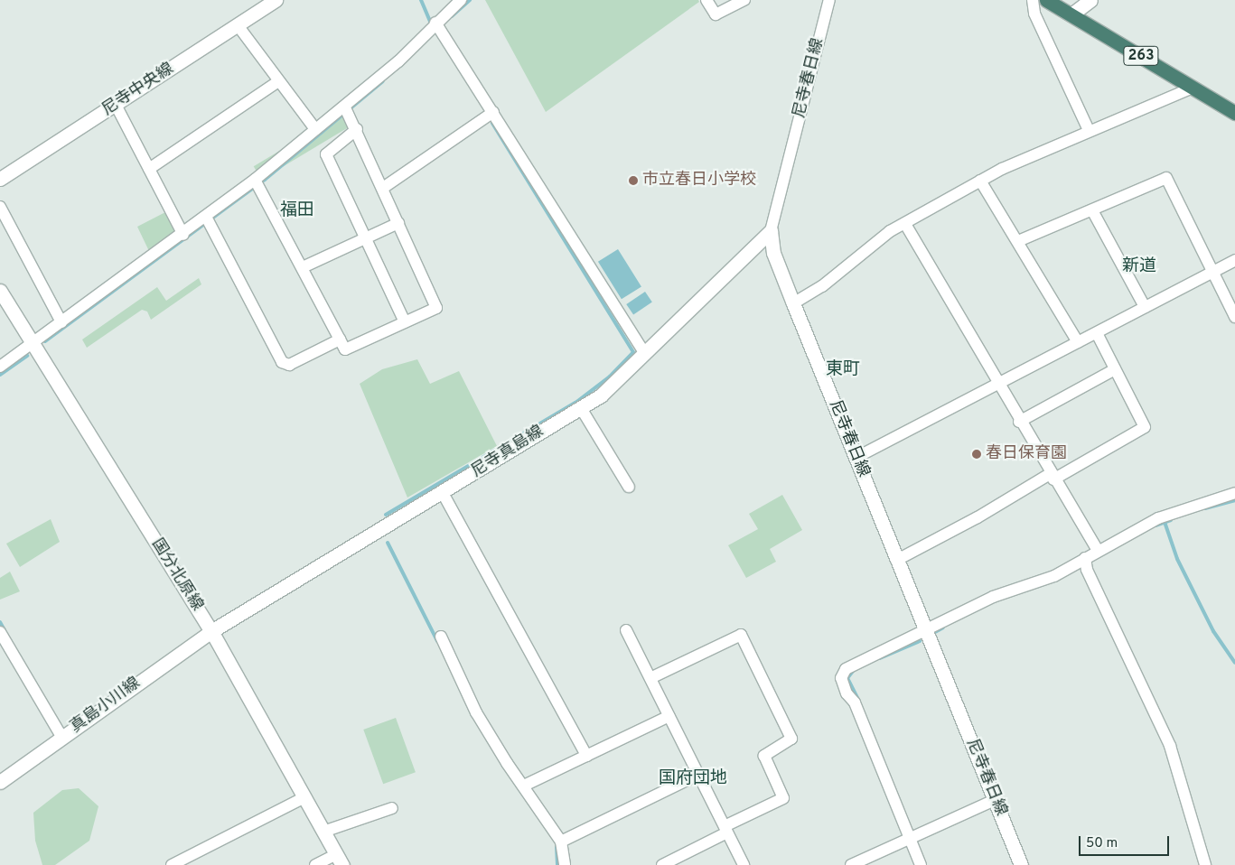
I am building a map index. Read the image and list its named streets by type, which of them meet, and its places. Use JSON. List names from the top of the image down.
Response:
{
  "streets": {
    "highway": ["263"],
    "street": [
      "尼寺春日線",
      "尼寺中央線",
      "尼寺真島線",
      "国分北原線",
      "真島小川線"
    ]
  },
  "crossings": [
    ["尼寺春日線", "尼寺真島線"],
    ["尼寺真島線", "国分北原線"],
    ["尼寺真島線", "真島小川線"],
    ["国分北原線", "真島小川線"]
  ],
  "districts": [
    "福田",
    "新道",
    "東町",
    "国府団地"
  ],
  "places": ["市立春日小学校", "春日保育園"],
  "scale_bar": "50 m"
}
